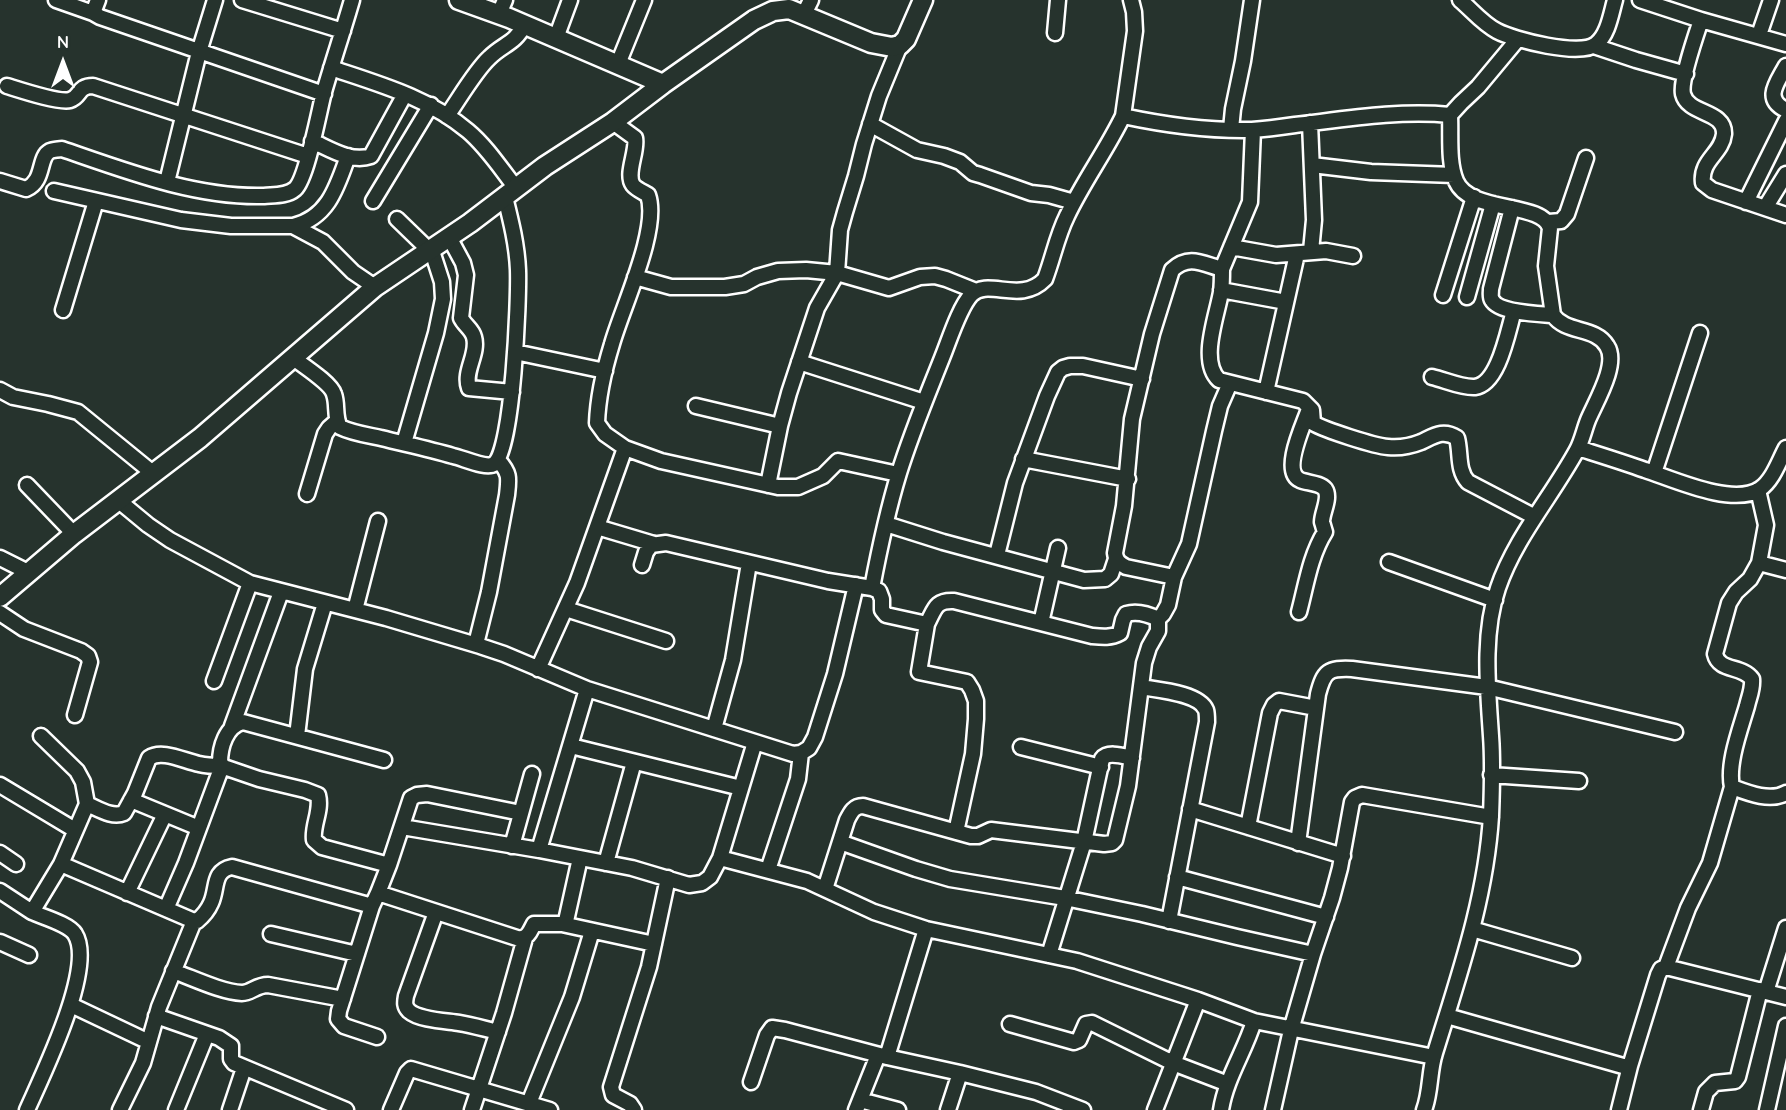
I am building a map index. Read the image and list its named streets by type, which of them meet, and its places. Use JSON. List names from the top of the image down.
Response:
{
  "north": "top"
}
